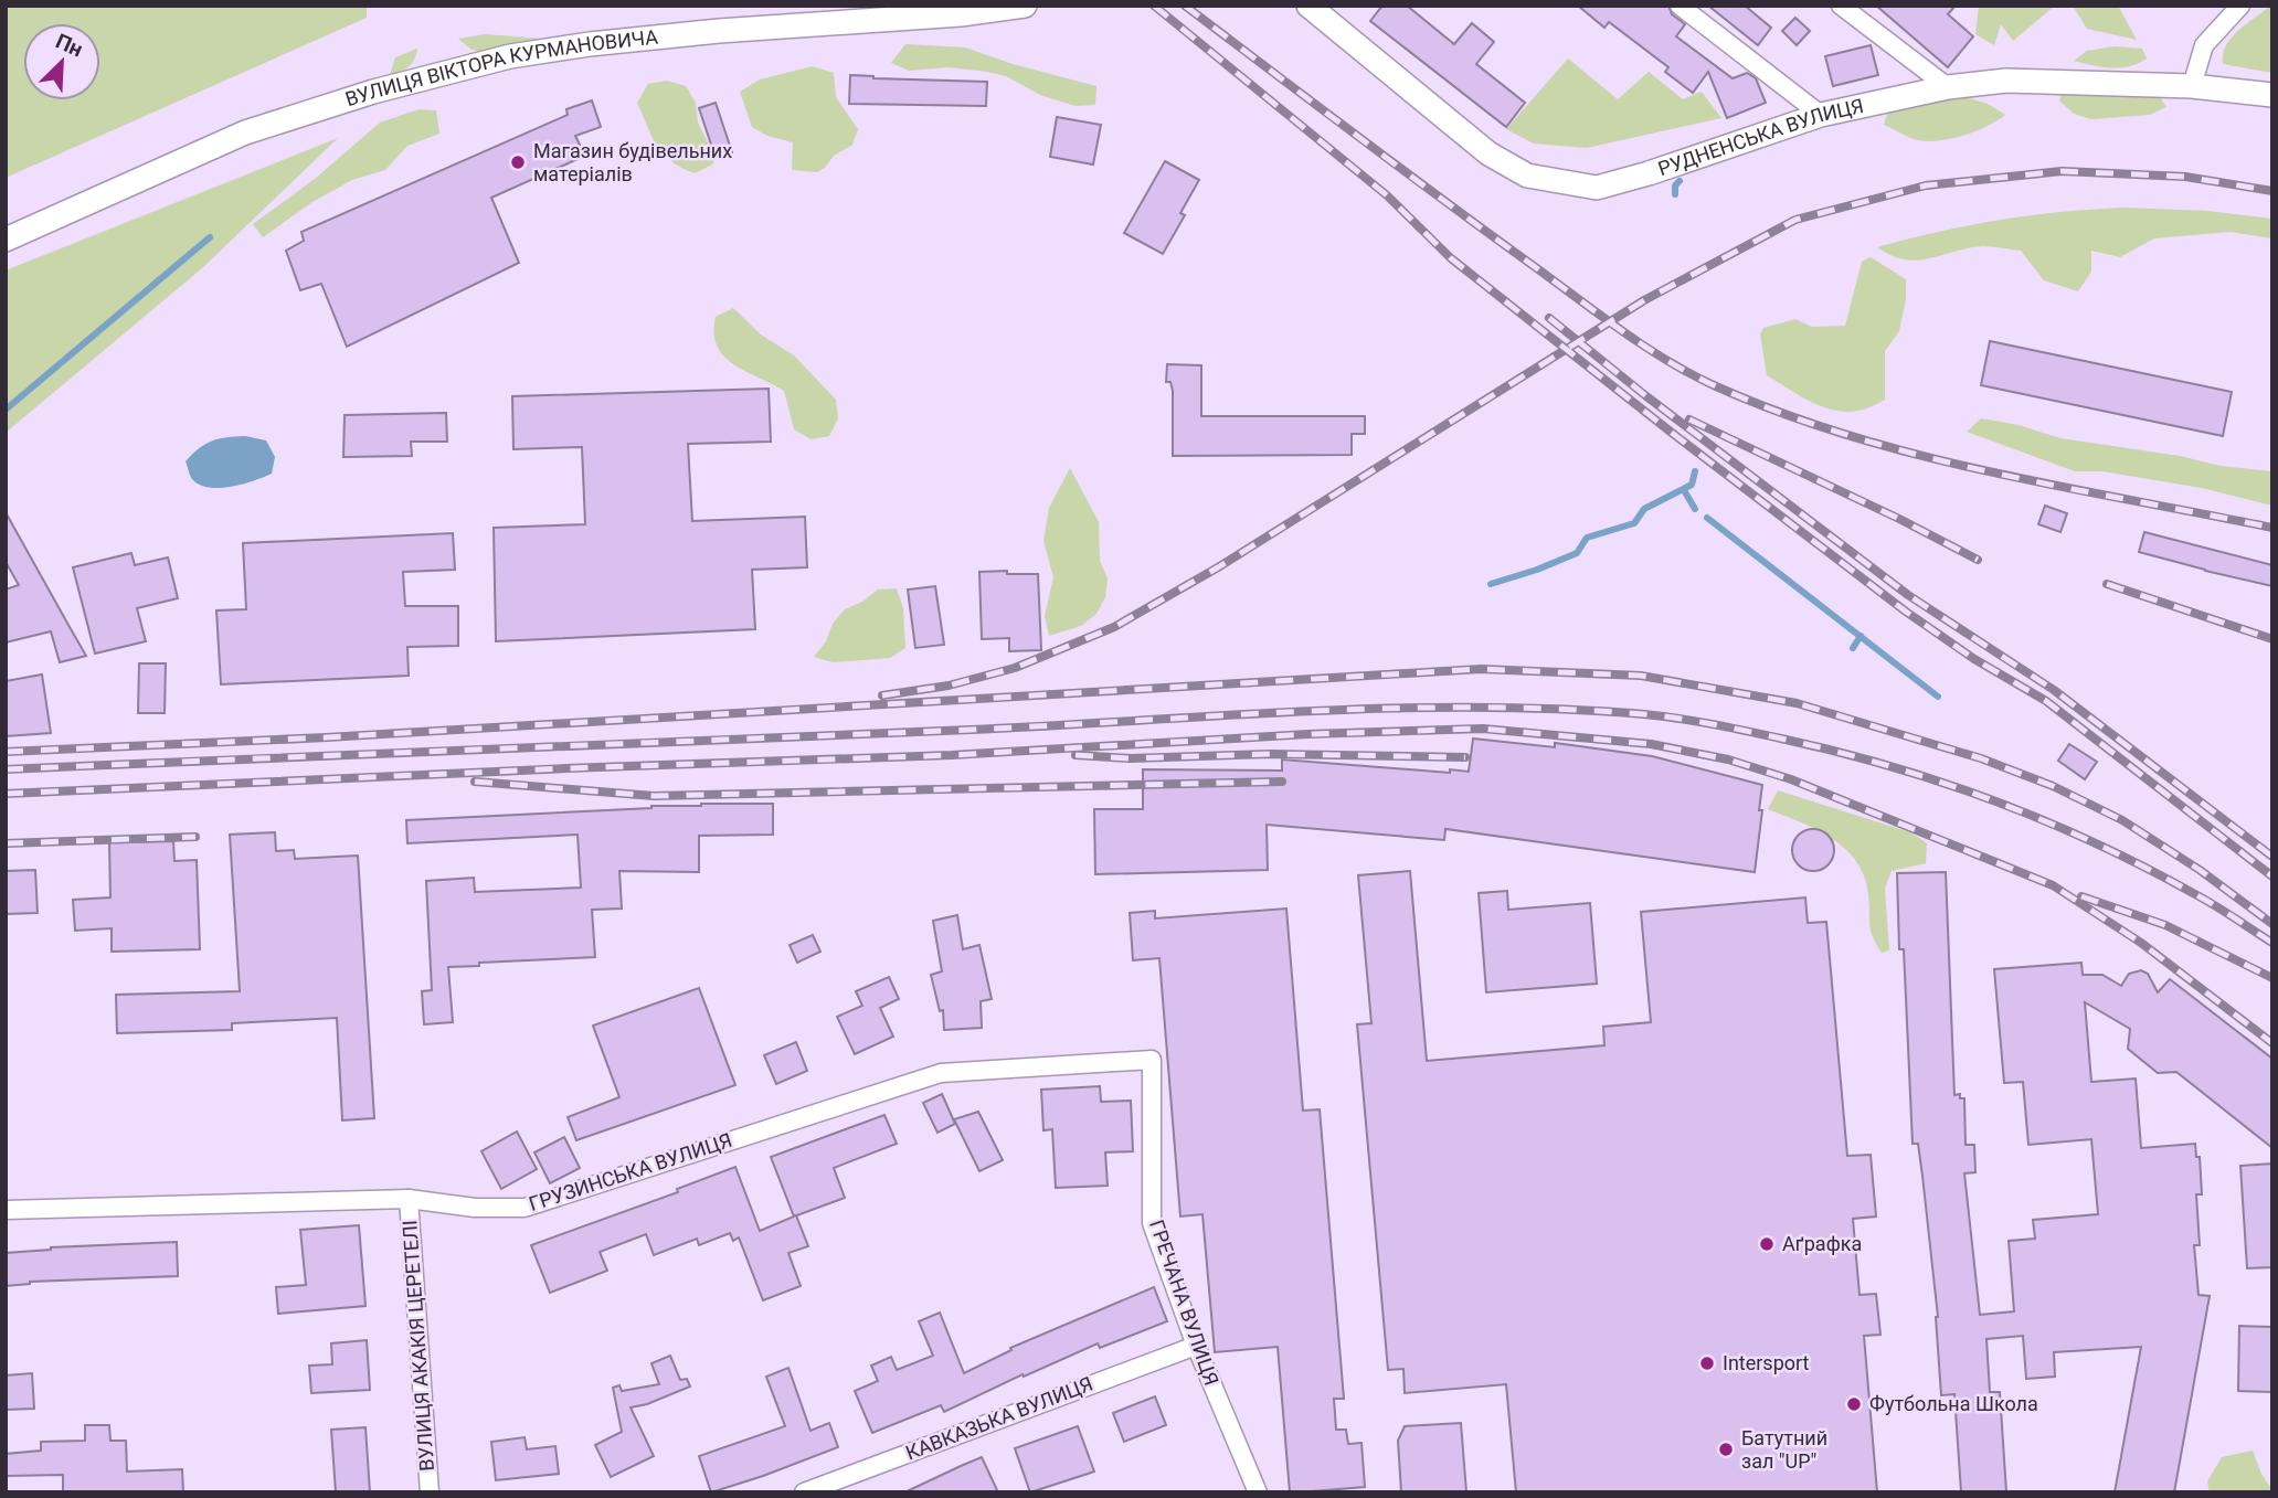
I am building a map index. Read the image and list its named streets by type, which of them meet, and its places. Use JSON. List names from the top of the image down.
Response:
{
  "streets": {
    "street": [
      "ВУЛИЦЯ ВІКТОРА КУРМАНОВИЧА",
      "РУДНЕНСЬКА ВУЛИЦЯ",
      "ГРУЗИНСЬКА ВУЛИЦЯ",
      "ГРЕЧАНА ВУЛИЦЯ",
      "ВУЛИЦЯ АКАКІЯ ЦЕРЕТЕЛІ",
      "КАВКАЗЬКА ВУЛИЦЯ"
    ]
  },
  "crossings": [
    ["ГРУЗИНСЬКА ВУЛИЦЯ", "ГРЕЧАНА ВУЛИЦЯ"],
    ["ГРУЗИНСЬКА ВУЛИЦЯ", "ВУЛИЦЯ АКАКІЯ ЦЕРЕТЕЛІ"],
    ["ГРЕЧАНА ВУЛИЦЯ", "КАВКАЗЬКА ВУЛИЦЯ"]
  ],
  "places": [
    "Магазин будівельних матеріалів",
    "Аґрафка",
    "Intersport",
    "Футбольна Школа",
    "Батутний зал \"UP\""
  ],
  "north": "top right"
}
